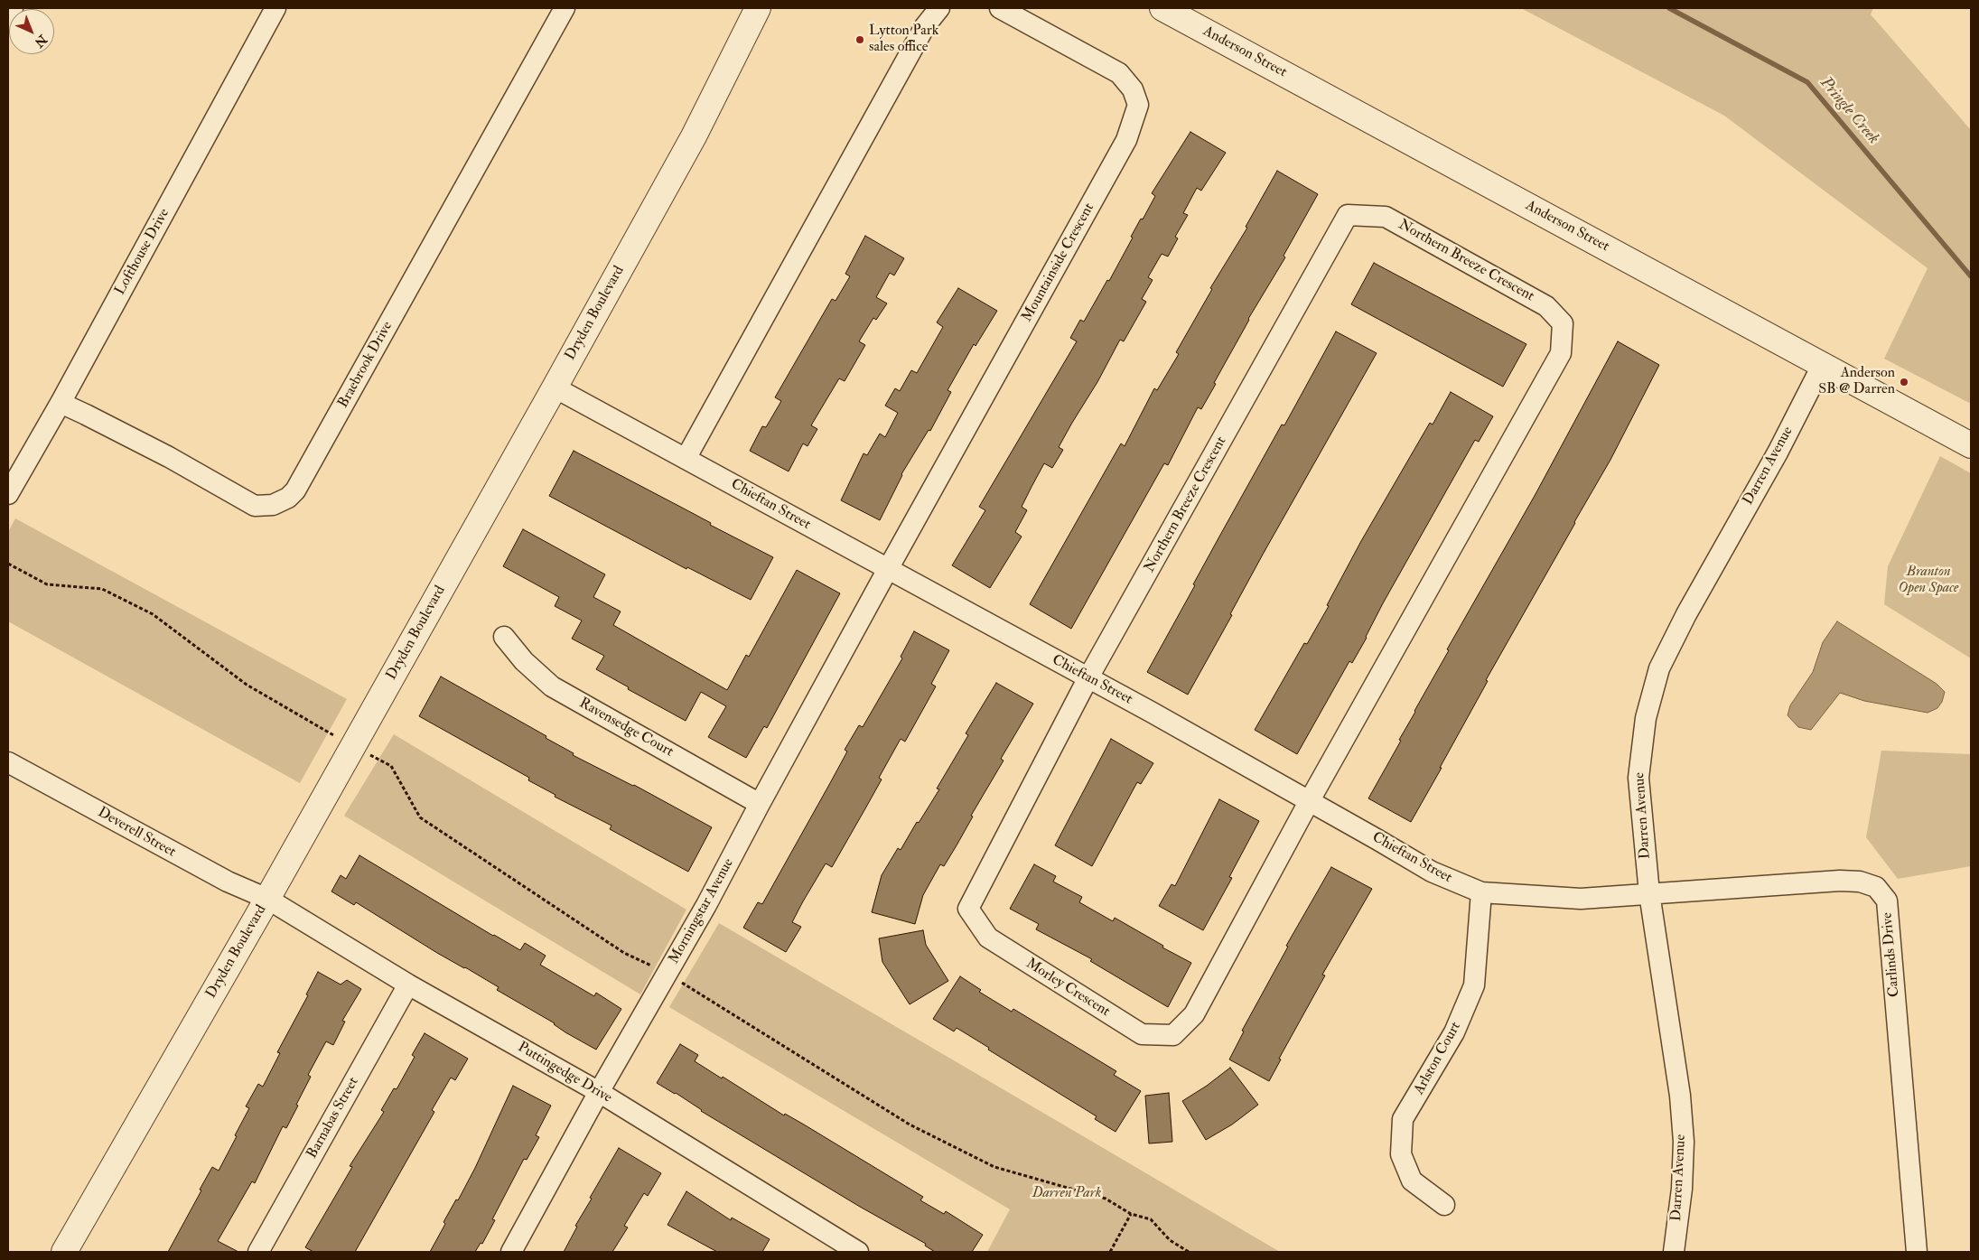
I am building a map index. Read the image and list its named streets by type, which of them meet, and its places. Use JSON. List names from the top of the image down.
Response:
{
  "streets": {
    "street": [
      "Anderson Street",
      "Lofthouse Drive",
      "Northern Breeze Crescent",
      "Mountainside Crescent",
      "Dryden Boulevard",
      "Braebrook Drive",
      "Darren Avenue",
      "Chieftan Street",
      "Ravensedge Court",
      "Deverell Street",
      "Morningstar Avenue",
      "Carlinds Drive",
      "Morley Crescent",
      "Arlston Court",
      "Puttingedge Drive",
      "Barnabas Street"
    ]
  },
  "crossings": [
    ["Anderson Street", "Darren Avenue"],
    ["Lofthouse Drive", "Braebrook Drive"],
    ["Northern Breeze Crescent", "Chieftan Street"],
    ["Northern Breeze Crescent", "Morley Crescent"],
    ["Mountainside Crescent", "Chieftan Street"],
    ["Mountainside Crescent", "Morningstar Avenue"],
    ["Dryden Boulevard", "Chieftan Street"],
    ["Dryden Boulevard", "Deverell Street"],
    ["Dryden Boulevard", "Puttingedge Drive"],
    ["Darren Avenue", "Chieftan Street"],
    ["Darren Avenue", "Carlinds Drive"],
    ["Chieftan Street", "Morningstar Avenue"],
    ["Chieftan Street", "Carlinds Drive"],
    ["Chieftan Street", "Morley Crescent"],
    ["Chieftan Street", "Arlston Court"],
    ["Ravensedge Court", "Morningstar Avenue"],
    ["Deverell Street", "Puttingedge Drive"],
    ["Morningstar Avenue", "Puttingedge Drive"],
    ["Puttingedge Drive", "Barnabas Street"]
  ],
  "water": ["Pringle Creek"],
  "parks": ["Branton Open Space", "Darren Park"],
  "places": ["Lytton Park sales office", "Anderson SB @ Darren"],
  "north": "bottom right"
}
